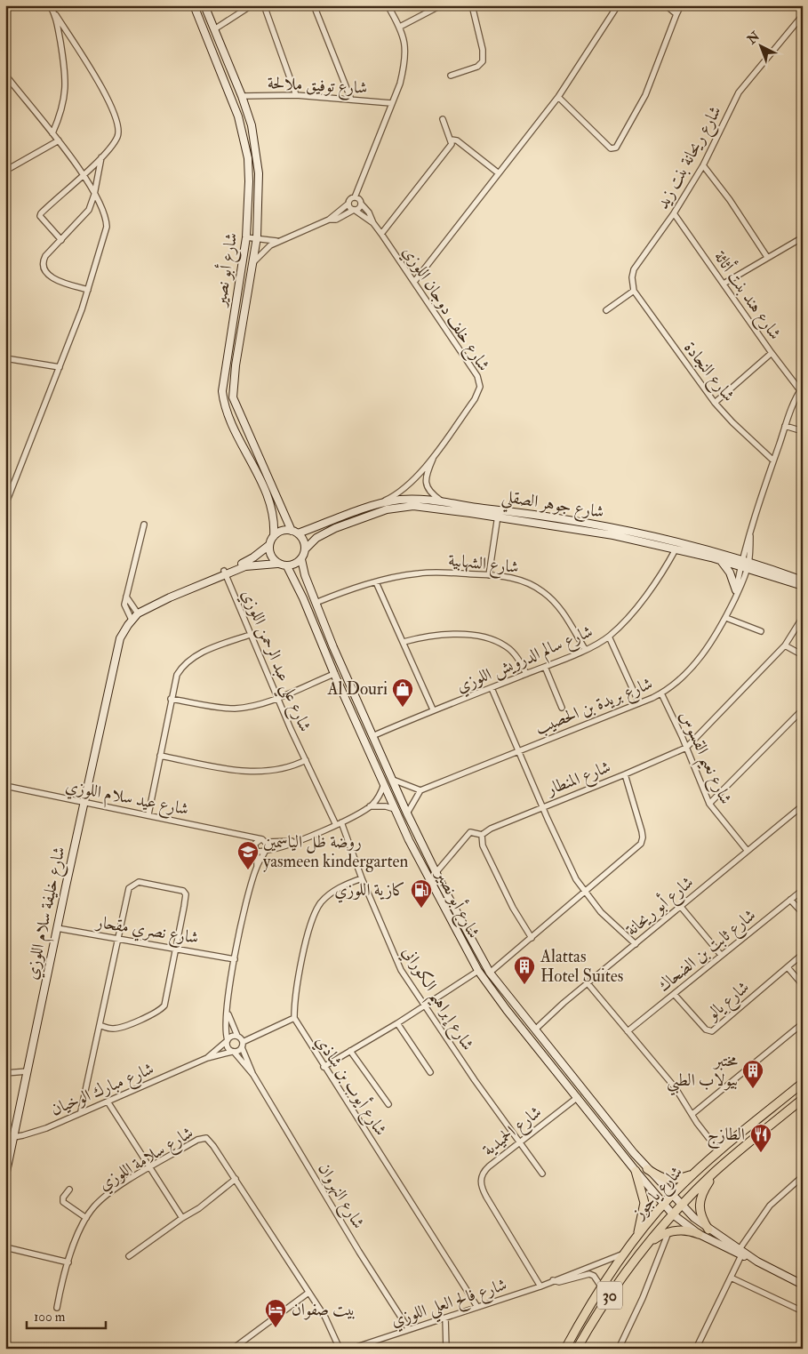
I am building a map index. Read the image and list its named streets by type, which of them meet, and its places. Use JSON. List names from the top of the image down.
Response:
{
  "streets": {
    "main road": [
      "شارع أبو نصير",
      "شارع جوهر الصقلي",
      "شارع خليفة سلام اللوزي",
      "شارع ياجوز",
      "30"
    ],
    "street": [
      "شارع توفيق ملالحة",
      "شارع ريحانة بنت زيد",
      "شارع هند بنت أثاثة",
      "شارع خلف دوجان اللوزي",
      "شارع النجادة",
      "شارع الشهابية",
      "شارع سالم الدرويش اللوزي",
      "شارع علي عبد الرحمن اللوزي",
      "شارع بريدة بن الحصيب",
      "شارع نعيم القسوس",
      "شارع المنطار",
      "شارع عيد سلام اللوزي",
      "شارع أبو ريحانة",
      "شارع نصري مقحار",
      "شارع ثابت بن الضحاك",
      "شارع إبراهيم الكوراني",
      "شارع يالو",
      "شارع أيوب بن شاذي",
      "شارع مبارك الوخيان",
      "شارع الحميدية",
      "شارع سلامة اللوزي",
      "شارع النهروان",
      "شارع فالح العلي اللوزي"
    ]
  },
  "crossings": [
    ["شارع توفيق ملالحة", "شارع أبو نصير"],
    ["شارع ريحانة بنت زيد", "شارع هند بنت أثاثة"],
    ["شارع ريحانة بنت زيد", "شارع النجادة"],
    ["شارع أبو نصير", "شارع جوهر الصقلي"],
    ["شارع أبو نصير", "شارع الشهابية"],
    ["شارع أبو نصير", "شارع سالم الدرويش اللوزي"],
    ["شارع أبو نصير", "شارع المنطار"],
    ["شارع أبو نصير", "شارع أبو ريحانة"],
    ["شارع أبو نصير", "شارع خليفة سلام اللوزي"],
    ["شارع أبو نصير", "شارع الحميدية"],
    ["شارع أبو نصير", "شارع ياجوز"],
    ["شارع خلف دوجان اللوزي", "شارع جوهر الصقلي"],
    ["شارع جوهر الصقلي", "شارع سالم الدرويش اللوزي"],
    ["شارع جوهر الصقلي", "شارع بريدة بن الحصيب"],
    ["شارع جوهر الصقلي", "شارع خليفة سلام اللوزي"],
    ["شارع الشهابية", "شارع سالم الدرويش اللوزي"],
    ["شارع علي عبد الرحمن اللوزي", "شارع خليفة سلام اللوزي"],
    ["شارع بريدة بن الحصيب", "شارع نعيم القسوس"],
    ["شارع نعيم القسوس", "شارع المنطار"],
    ["شارع نعيم القسوس", "شارع أبو ريحانة"],
    ["شارع عيد سلام اللوزي", "شارع خليفة سلام اللوزي"],
    ["شارع خليفة سلام اللوزي", "شارع نصري مقحار"],
    ["شارع خليفة سلام اللوزي", "شارع مبارك الوخيان"],
    ["شارع ثابت بن الضحاك", "شارع يالو"],
    ["شارع إبراهيم الكوراني", "شارع الحميدية"],
    ["شارع أيوب بن شاذي", "شارع فالح العلي اللوزي"],
    ["شارع مبارك الوخيان", "شارع النهروان"],
    ["شارع الحميدية", "شارع فالح العلي اللوزي"],
    ["شارع ياجوز", "شارع فالح العلي اللوزي"],
    ["شارع النهروان", "شارع فالح العلي اللوزي"]
  ],
  "places": {
    "shop": ["Al Douri"],
    "school or university": ["روضة ظل الياسمين yasmeen kindergarten"],
    "fuel station": ["كازية اللوزي"],
    "building": ["Alattas Hotel Suites", "مختبر بيولاب الطبي"],
    "restaurant": ["الطازج"],
    "hotel": ["بيت صفوان"]
  },
  "scale_bar": "100 m",
  "north": "top left"
}
